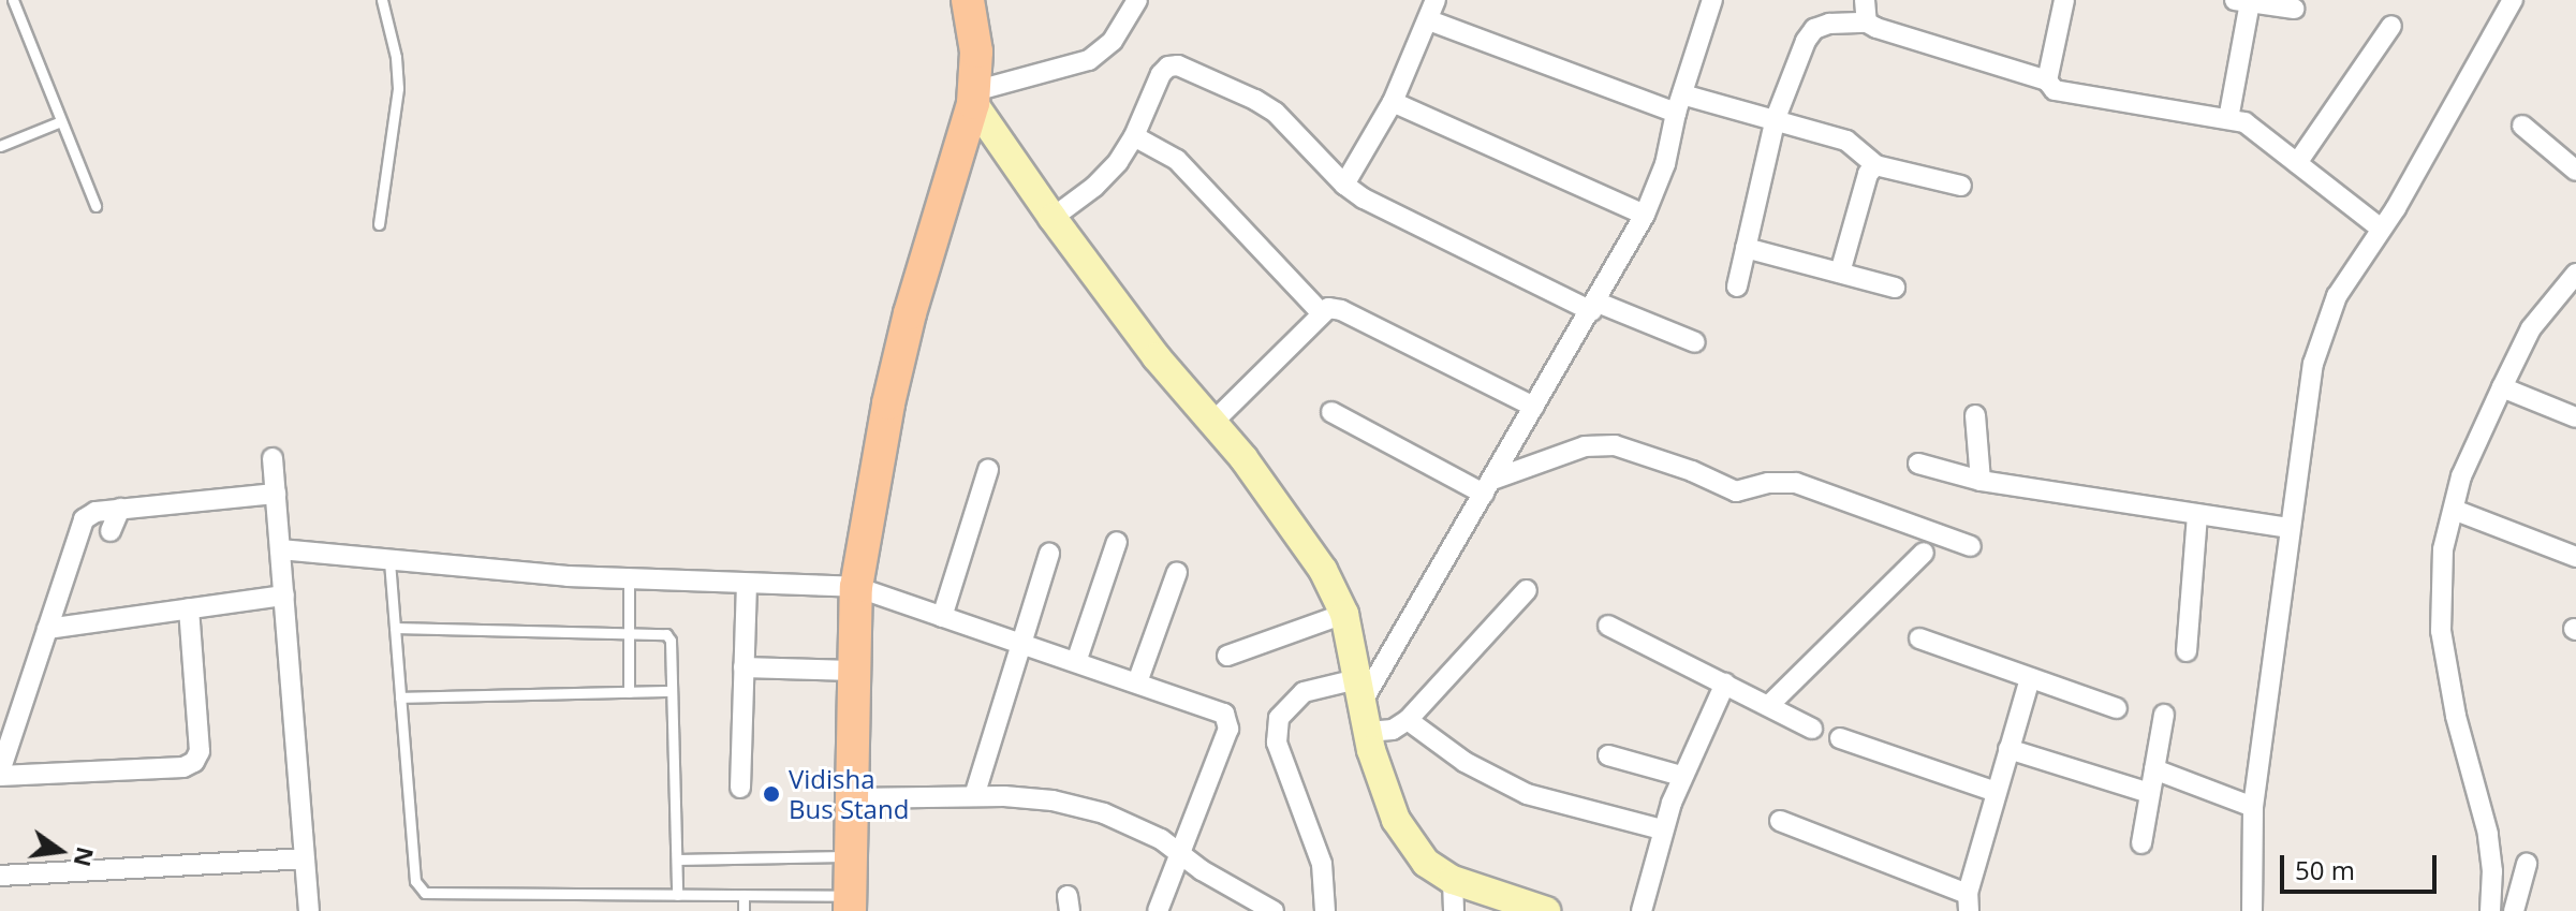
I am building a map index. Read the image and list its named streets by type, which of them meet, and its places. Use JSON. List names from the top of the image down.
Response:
{
  "places": ["Vidisha Bus Stand"],
  "scale_bar": "50 m",
  "north": "right"
}
